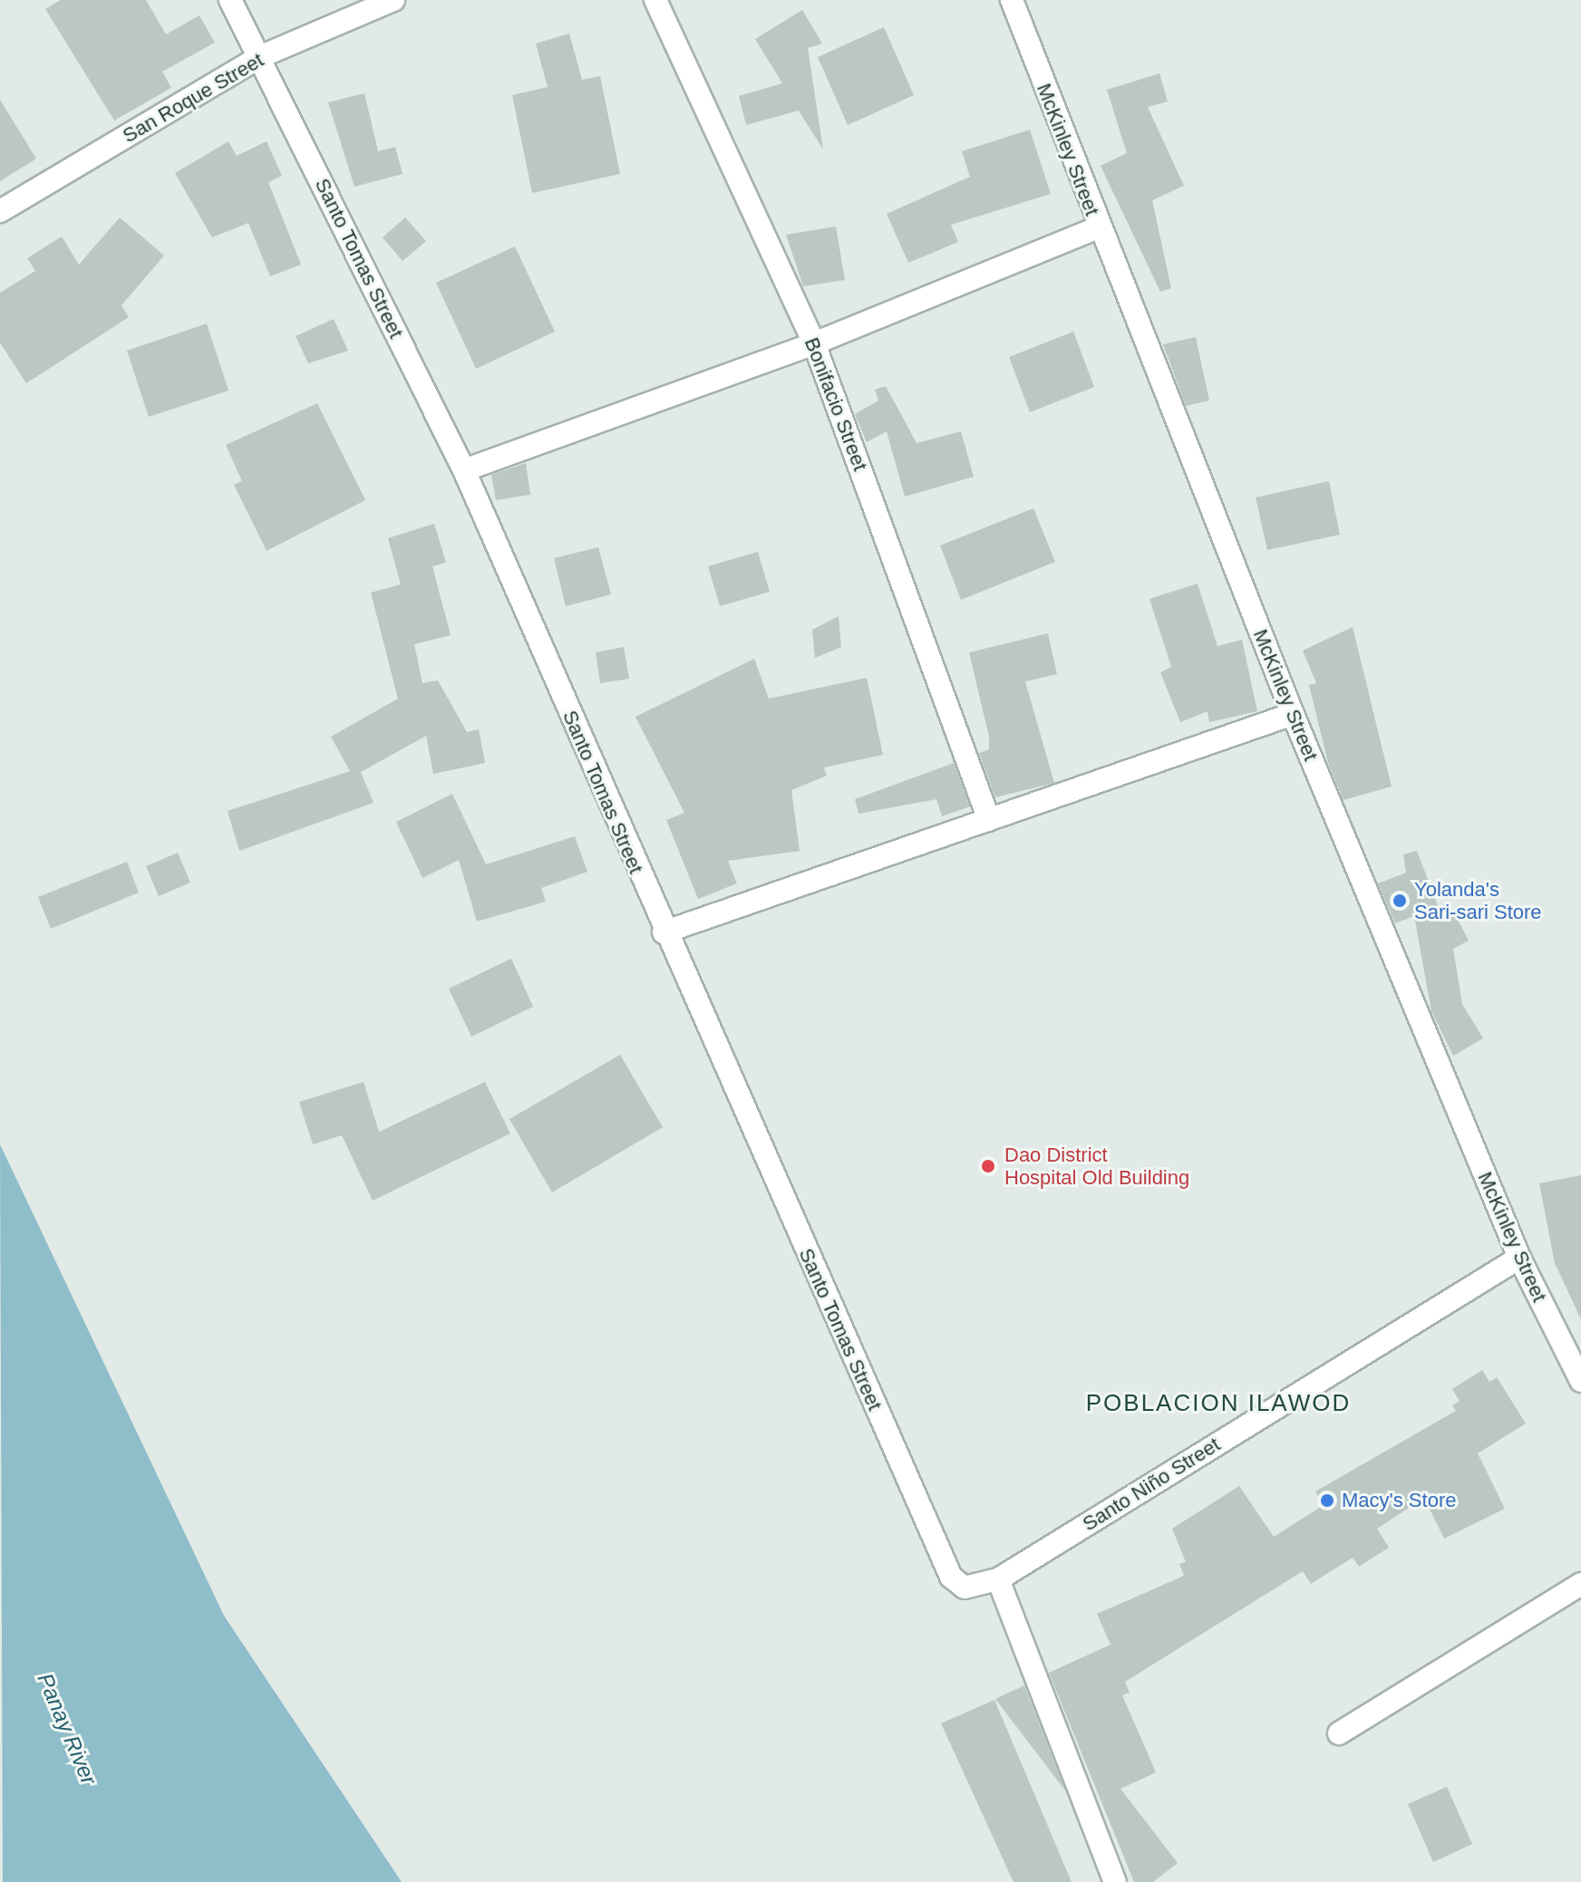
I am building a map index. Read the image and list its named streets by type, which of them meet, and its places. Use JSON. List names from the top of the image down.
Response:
{
  "streets": {
    "street": [
      "San Roque Street",
      "McKinley Street",
      "Santo Tomas Street",
      "Bonifacio Street",
      "Santo Niño Street"
    ]
  },
  "crossings": [
    ["San Roque Street", "Santo Tomas Street"],
    ["McKinley Street", "Santo Niño Street"],
    ["Santo Tomas Street", "Santo Niño Street"]
  ],
  "districts": ["POBLACION ILAWOD"],
  "water": ["Panay River"],
  "places": ["Yolanda's Sari-sari Store", "Dao District Hospital Old Building", "Macy's Store"]
}
